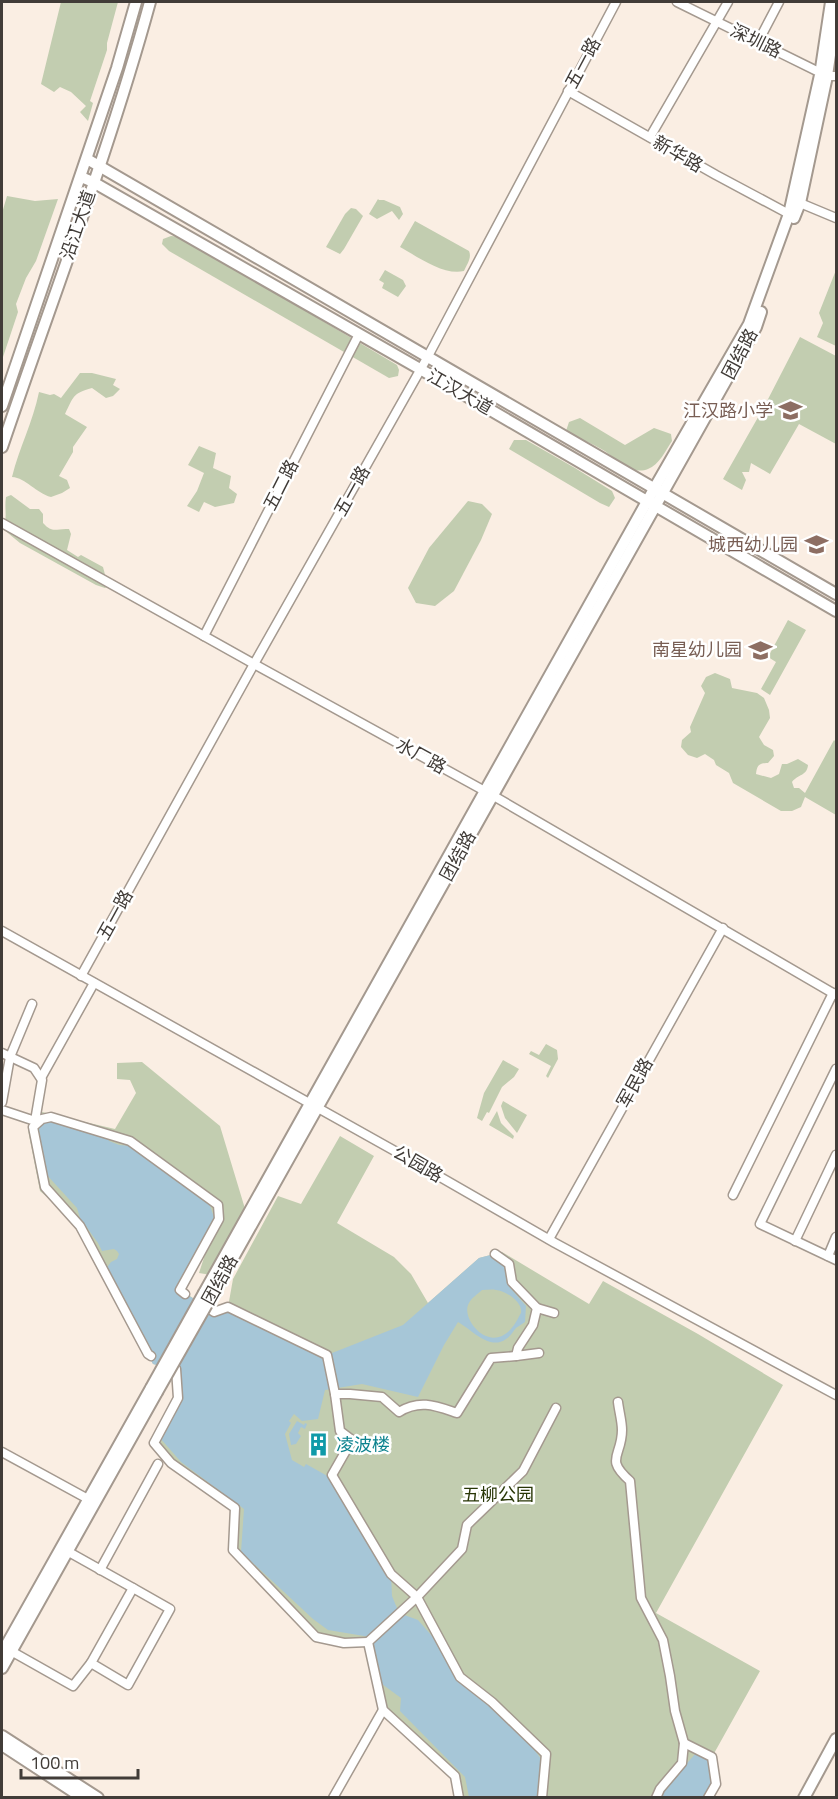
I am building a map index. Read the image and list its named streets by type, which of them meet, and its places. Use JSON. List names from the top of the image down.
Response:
{
  "streets": {
    "main road": ["沿江大道", "团结路", "江汉大道"],
    "street": [
      "深圳路",
      "五一路",
      "新华路",
      "五二路",
      "水厂路",
      "军民路",
      "公园路"
    ]
  },
  "crossings": [
    ["深圳路", "团结路"],
    ["五一路", "新华路"],
    ["五一路", "江汉大道"],
    ["五一路", "水厂路"],
    ["五一路", "公园路"],
    ["新华路", "团结路"],
    ["沿江大道", "江汉大道"],
    ["团结路", "江汉大道"],
    ["团结路", "水厂路"],
    ["团结路", "公园路"],
    ["江汉大道", "五二路"],
    ["五二路", "水厂路"],
    ["水厂路", "军民路"],
    ["军民路", "公园路"]
  ],
  "parks": ["五柳公园"],
  "places": {
    "school or university": ["江汉路小学", "城西幼儿园", "南星幼儿园"],
    "building": ["凌波楼"]
  },
  "scale_bar": "100 m"
}
